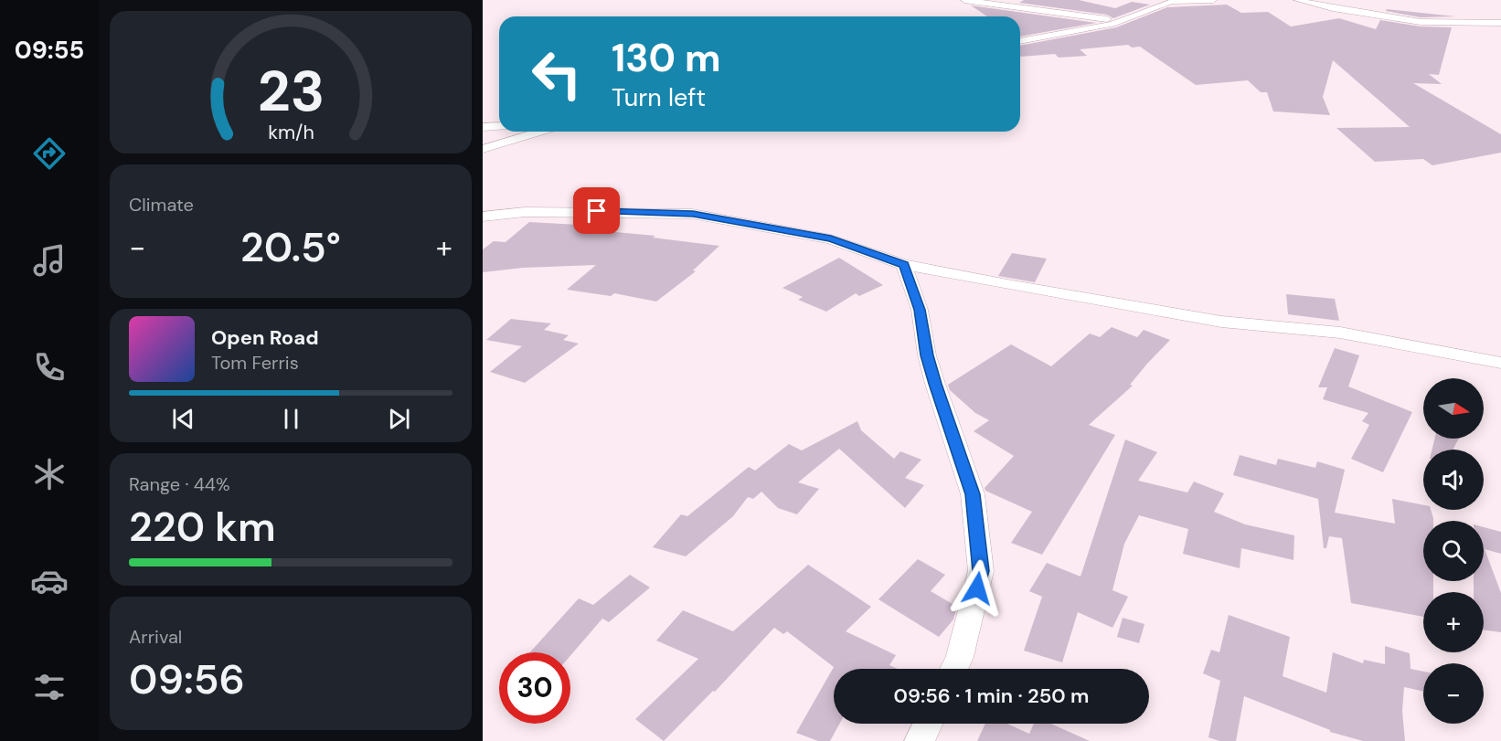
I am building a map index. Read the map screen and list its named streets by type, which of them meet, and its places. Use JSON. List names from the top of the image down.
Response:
{
  "north": "right",
  "page": {
    "tabs": "09:55",
    "turn": ["130 m", "Turn left"],
    "tile": [
      "Climate",
      ["Range · 44%", "220 km"],
      ["Arrival", "09:56"]
    ],
    "heat": ["−", "20.5°", "+"],
    "song": ["Open Road", "Tom Ferris"],
    "map_buttons": ["+", "−"],
    "limit": "30",
    "trip": "09:56 · 1 min · 250 m",
    "gauge": ["23", "km/h"]
  }
}
